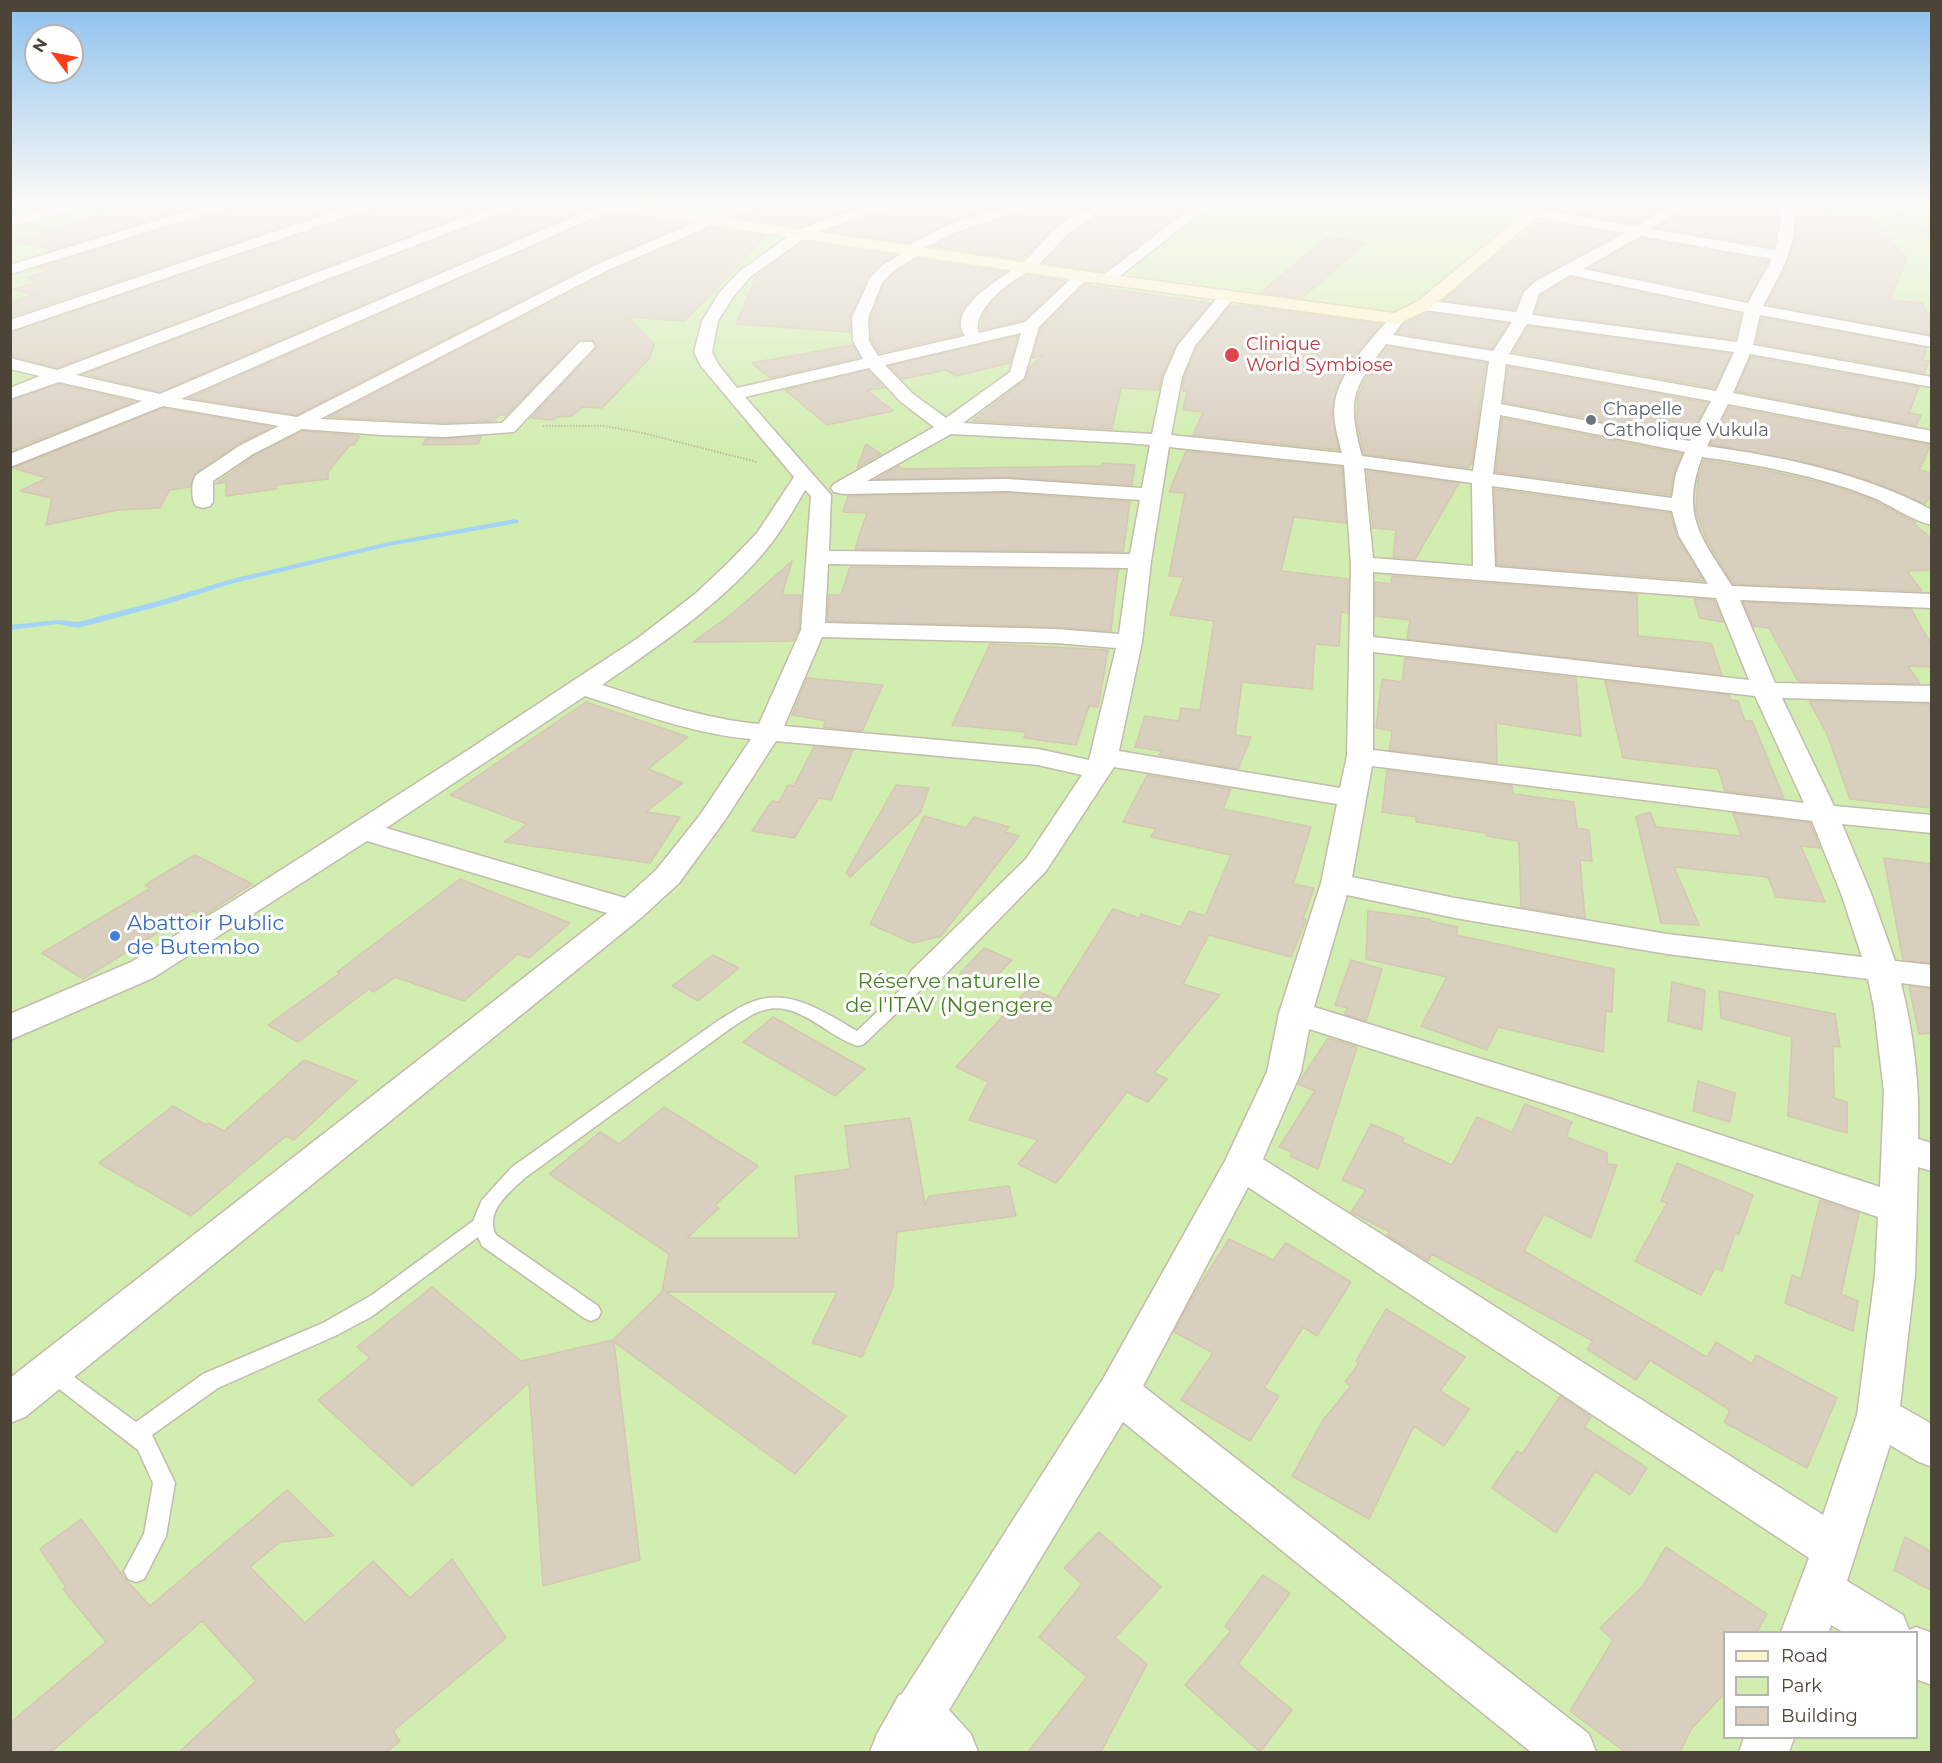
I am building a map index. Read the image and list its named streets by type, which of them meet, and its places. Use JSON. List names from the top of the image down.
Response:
{
  "parks": ["Réserve naturelle de l'ITAV (Ngengere"],
  "places": ["Clinique World Symbiose", "Chapelle Catholique Vukula", "Abattoir Public de Butembo"],
  "legend": ["Road", "Park", "Building"],
  "north": "top left"
}
